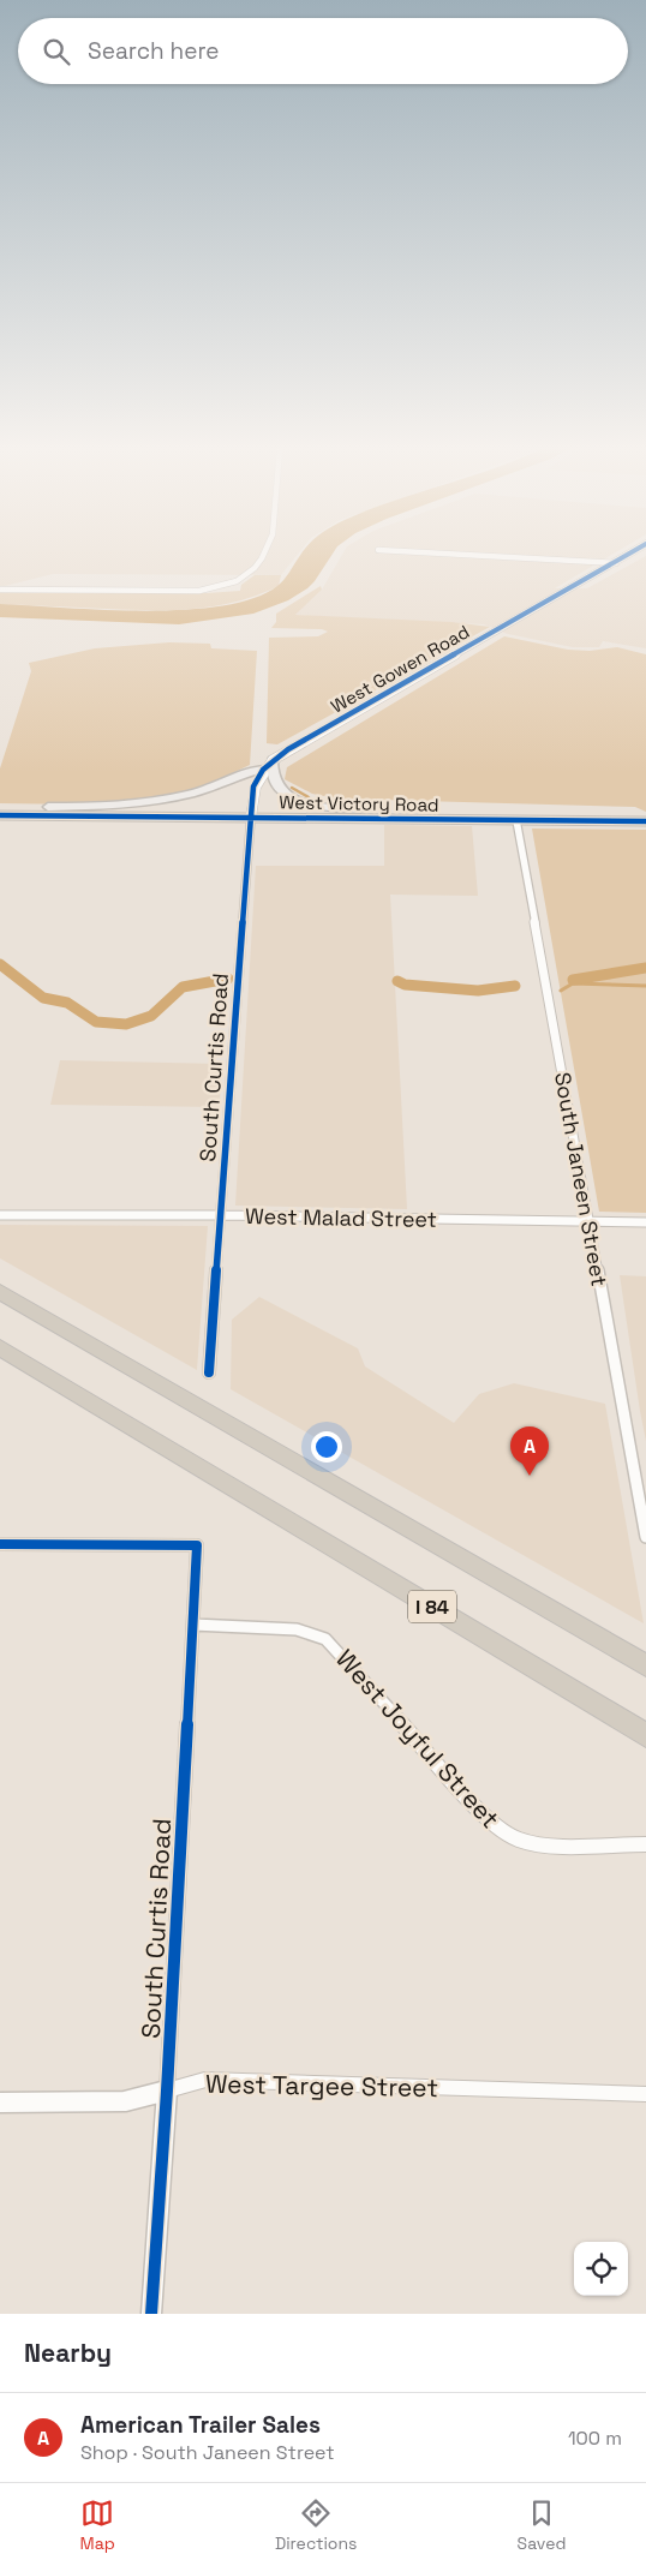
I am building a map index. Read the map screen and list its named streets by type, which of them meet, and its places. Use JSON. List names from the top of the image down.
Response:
{
  "streets": {
    "highway": ["I 84"],
    "main road": ["West Victory Road"],
    "street": [
      "West Gowen Road",
      "South Curtis Road",
      "South Janeen Street",
      "West Malad Street",
      "West Joyful Street",
      "West Targee Street"
    ]
  },
  "crossings": [
    ["West Gowen Road", "South Curtis Road"],
    ["West Victory Road", "South Curtis Road"],
    ["West Victory Road", "South Janeen Street"],
    ["South Curtis Road", "West Malad Street"],
    ["South Curtis Road", "West Joyful Street"],
    ["South Curtis Road", "West Targee Street"],
    ["South Janeen Street", "West Malad Street"]
  ],
  "page": {
    "search": "Search here",
    "pins": "A",
    "heading": "Nearby",
    "list": [
      {
        "mark": "A",
        "name": "American Trailer Sales",
        "note": "Shop · South Janeen Street",
        "value": "100 m"
      }
    ],
    "nav": ["Map", "Directions", "Saved"]
  }
}
